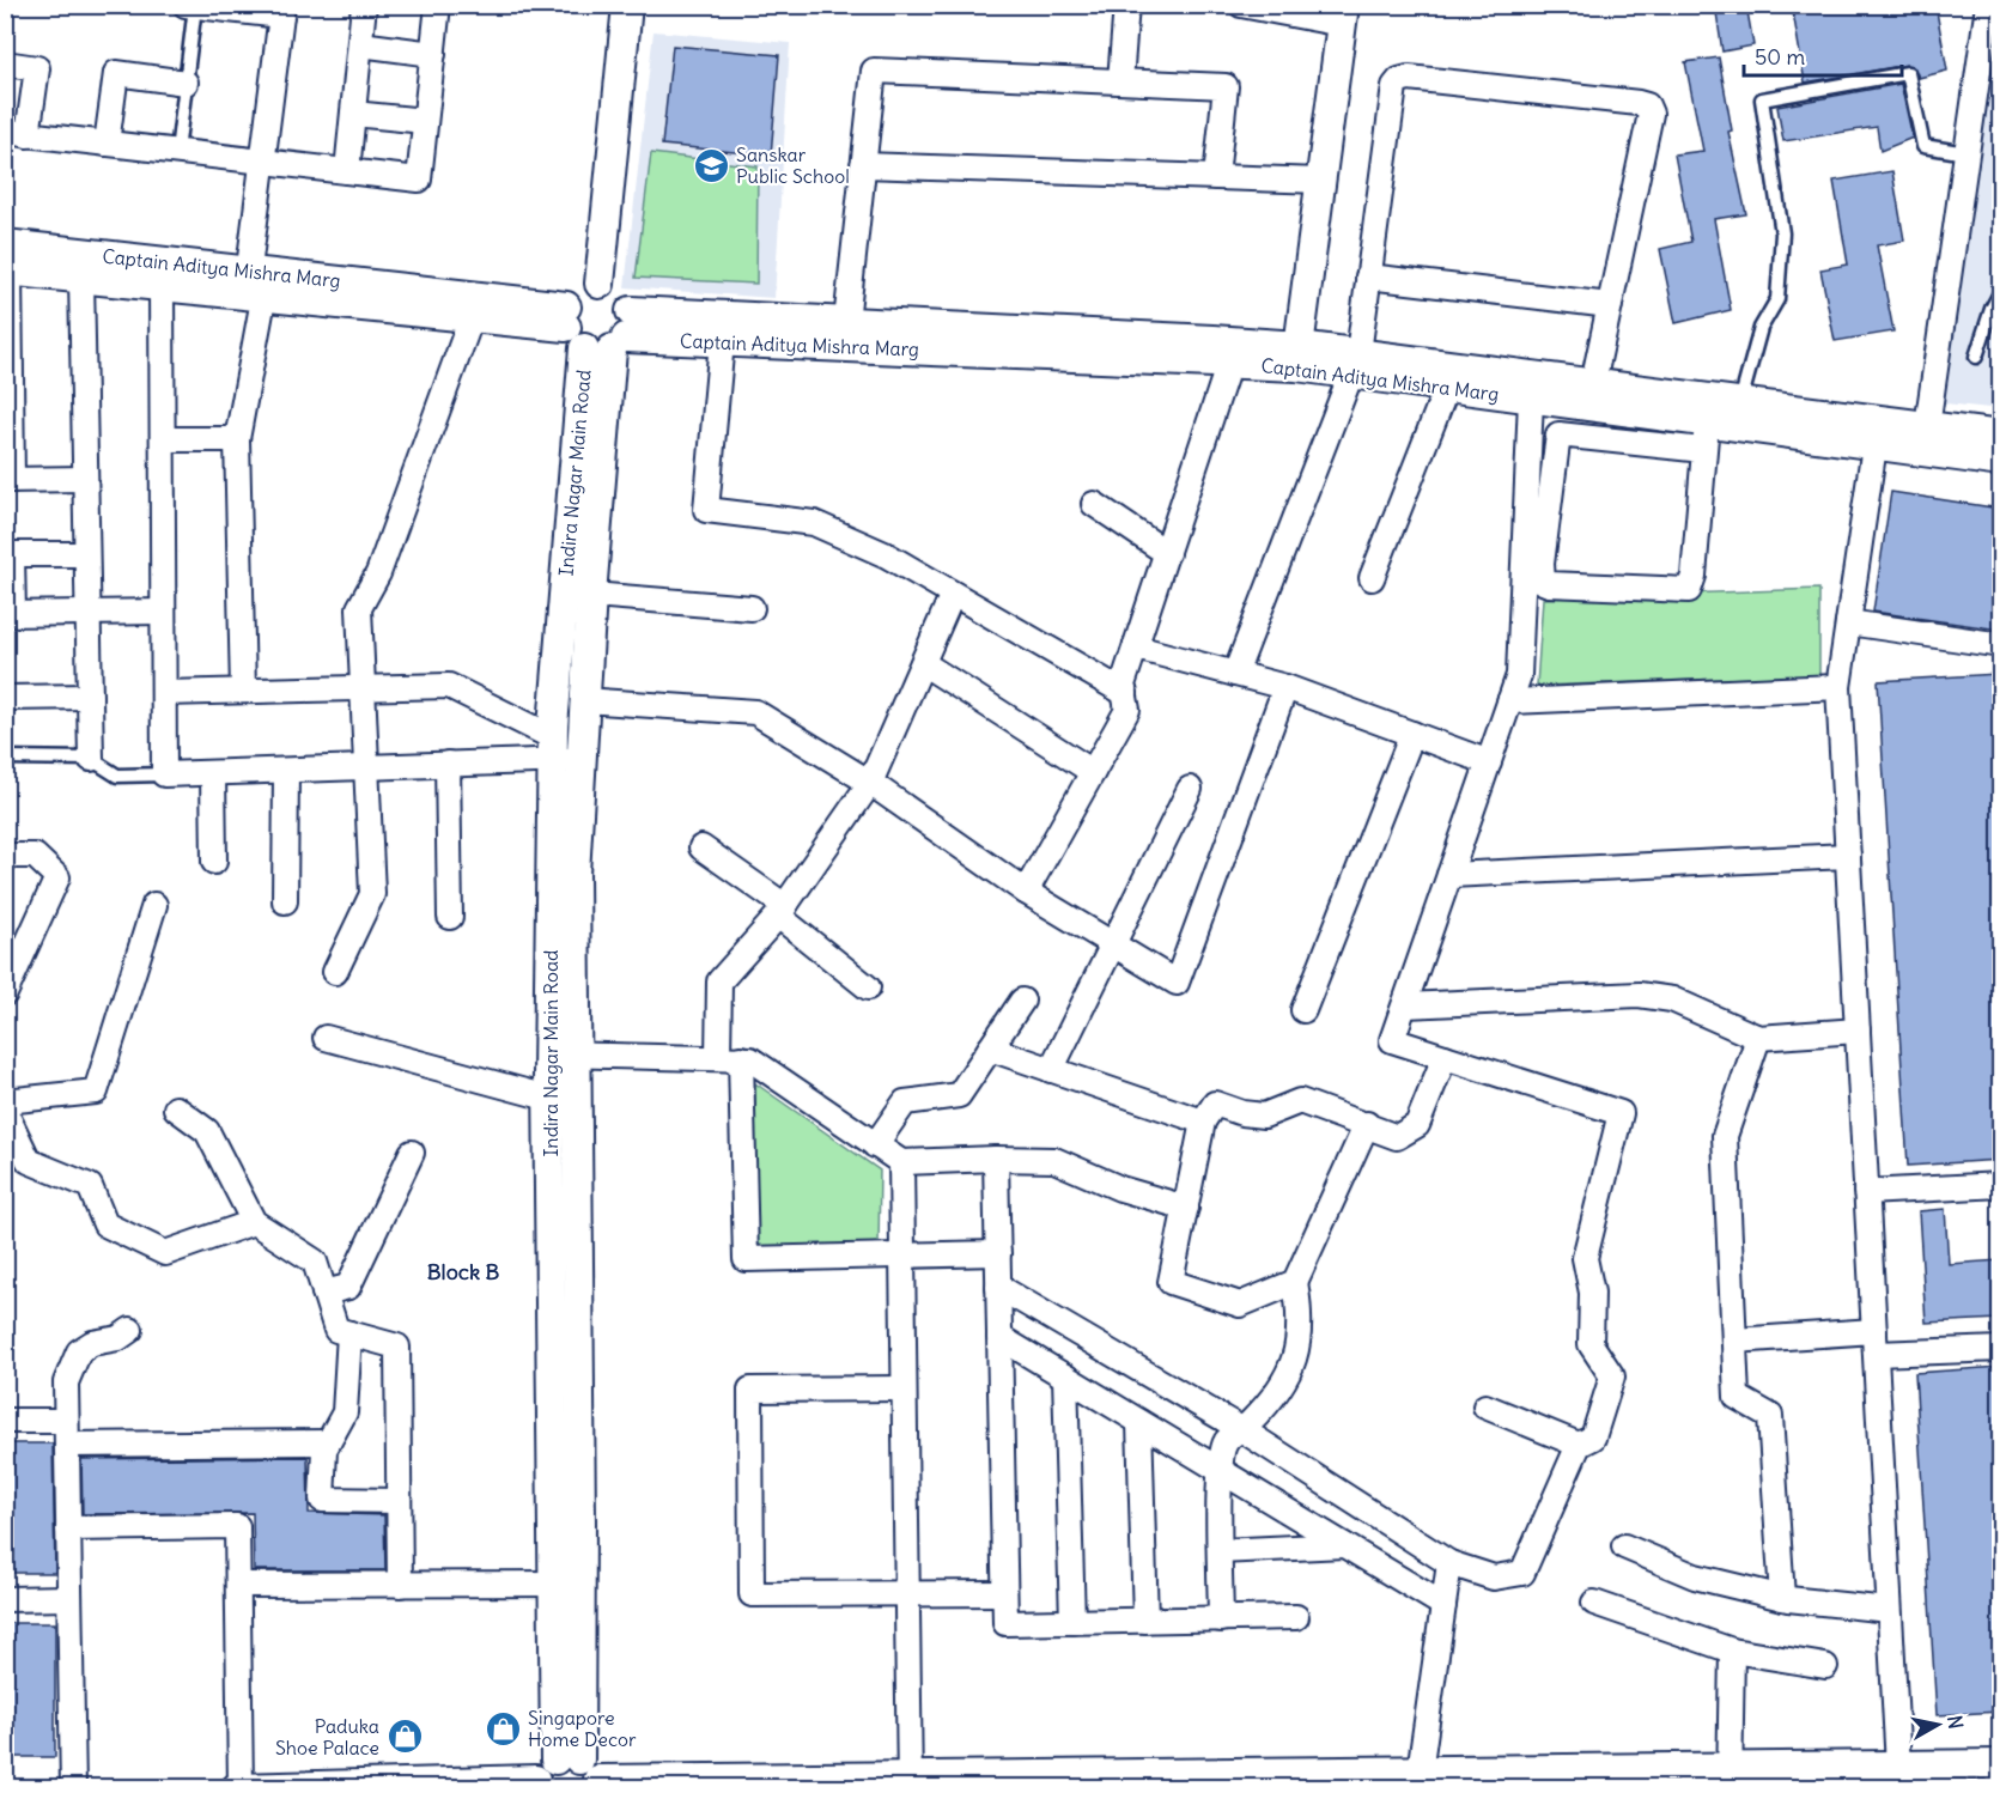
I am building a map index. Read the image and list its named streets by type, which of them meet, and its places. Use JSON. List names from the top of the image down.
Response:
{
  "streets": {
    "street": ["Captain Aditya Mishra Marg", "Indira Nagar Main Road"]
  },
  "crossings": [
    ["Captain Aditya Mishra Marg", "Indira Nagar Main Road"]
  ],
  "districts": ["Block B"],
  "places": {
    "school or university": ["Sanskar Public School"],
    "shop": ["Singapore Home Decor", "Paduka Shoe Palace"]
  },
  "scale_bar": "50 m",
  "north": "right"
}
